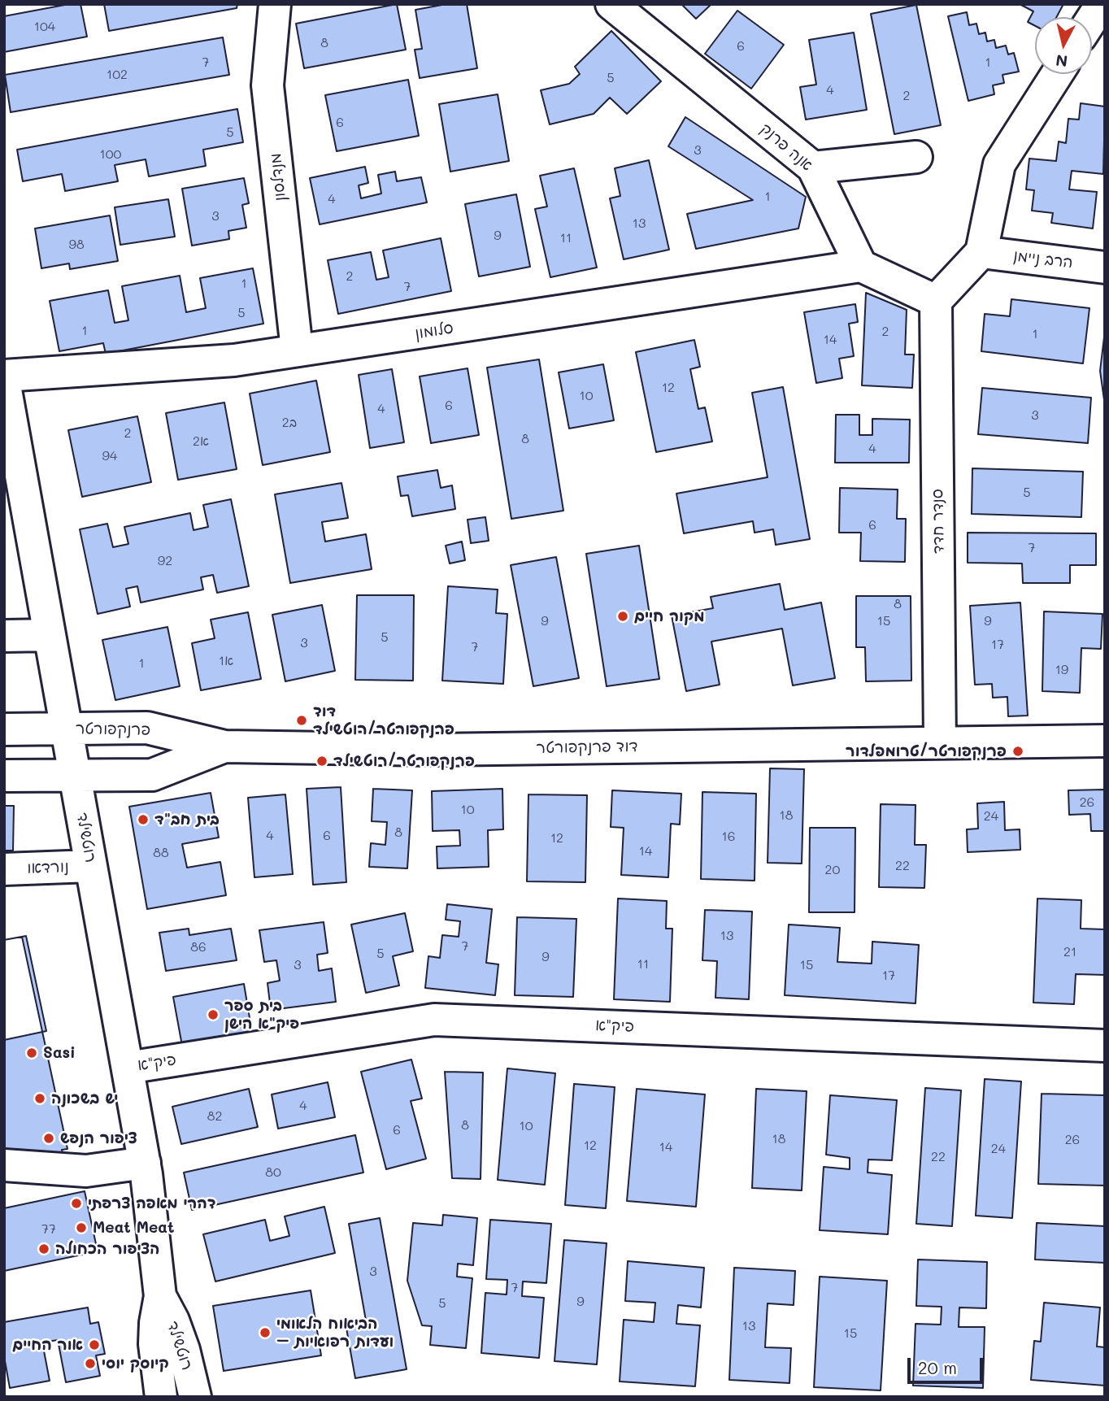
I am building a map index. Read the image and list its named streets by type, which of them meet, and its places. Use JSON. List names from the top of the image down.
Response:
{
  "streets": {
    "street": [
      "אנה פרנק",
      "מנדלסון",
      "הרב ניימן",
      "סלומון",
      "סנדר חדד",
      "פרנקפורטר",
      "דוד פרנקפורטר",
      "רוטשילד",
      "נורדאו",
      "פיק\"א"
    ]
  },
  "crossings": [
    ["אנה פרנק", "סלומון"],
    ["מנדלסון", "סלומון"],
    ["סנדר חדד", "דוד פרנקפורטר"],
    ["פרנקפורטר", "דוד פרנקפורטר"],
    ["פרנקפורטר", "רוטשילד"],
    ["דוד פרנקפורטר", "רוטשילד"],
    ["רוטשילד", "נורדאו"],
    ["רוטשילד", "פיק\"א"]
  ],
  "places": [
    "מקור חיים",
    "דוד פרנקפורטר/רוטשילד",
    "פרנקפורטר/טרומפלדור",
    "פרנקפורטר/רוטשילד",
    "בית חב\"ד",
    "בית ספר פיק\"א הישן",
    "Sasi",
    "יש בשכונה",
    "ציפור הנפש",
    "דהרי מאפה צרפתי",
    "Meat Meat",
    "הציפור הכחולה",
    "הביאוח הלאומי – ועדות רפואיות",
    "אור החיים",
    "קיוסק יוסי"
  ],
  "house_numbers": [
    "104",
    "8",
    "6",
    "7",
    "1",
    "102",
    "5",
    "4",
    "2",
    "6",
    "5",
    "3",
    "100",
    "1",
    "4",
    "3",
    "13",
    "9",
    "11",
    "98",
    "2",
    "1",
    "7",
    "5",
    "1",
    "2",
    "1",
    "14",
    "12",
    "10",
    "6",
    "4",
    "3",
    "2ב",
    "2",
    "8",
    "2א",
    "4",
    "94",
    "5",
    "6",
    "7",
    "92",
    "8",
    "9",
    "15",
    "9",
    "5",
    "3",
    "17",
    "7",
    "1א",
    "1",
    "19",
    "26",
    "10",
    "18",
    "24",
    "8",
    "4",
    "6",
    "16",
    "12",
    "14",
    "88",
    "22",
    "20",
    "13",
    "7",
    "86",
    "21",
    "5",
    "9",
    "11",
    "3",
    "15",
    "17",
    "4",
    "82",
    "8",
    "10",
    "6",
    "18",
    "26",
    "12",
    "14",
    "24",
    "22",
    "80",
    "77",
    "3",
    "7",
    "9",
    "5",
    "13",
    "15"
  ],
  "scale_bar": "20 m",
  "north": "bottom"
}
